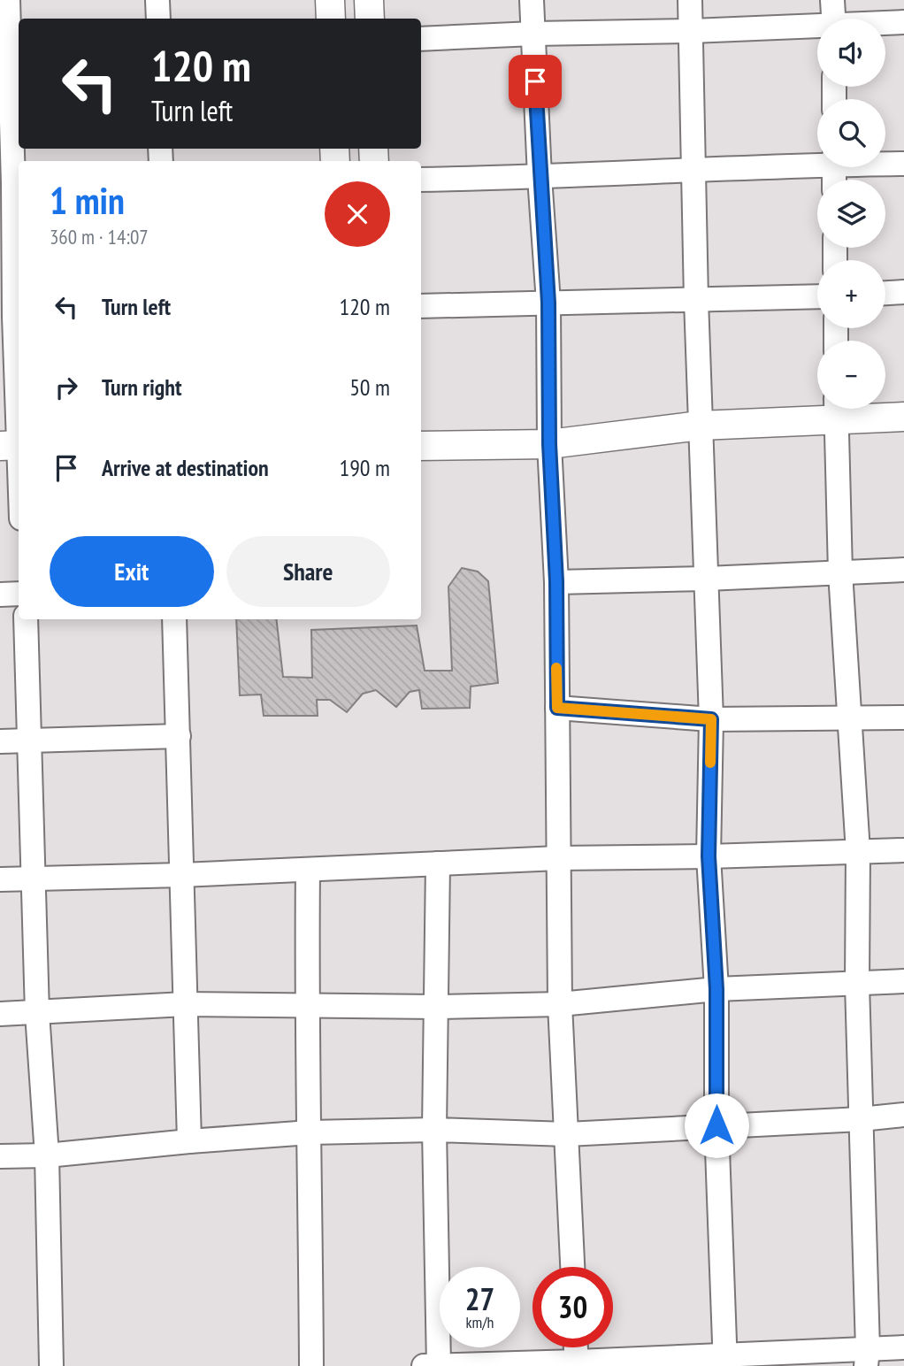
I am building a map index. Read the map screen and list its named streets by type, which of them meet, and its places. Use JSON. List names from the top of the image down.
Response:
{
  "page": {
    "map_buttons": ["+", "−"],
    "turn": ["120 m", "Turn left"],
    "heading": ["1 min", "360 m · 14:07"],
    "list": [
      {
        "name": "Turn left",
        "value": "120 m"
      },
      {
        "name": "Turn right",
        "value": "50 m"
      },
      {
        "name": "Arrive at destination",
        "value": "190 m"
      }
    ],
    "buttons": ["Exit", "Share"],
    "speed": "27 km/h",
    "limit": "30"
  }
}
